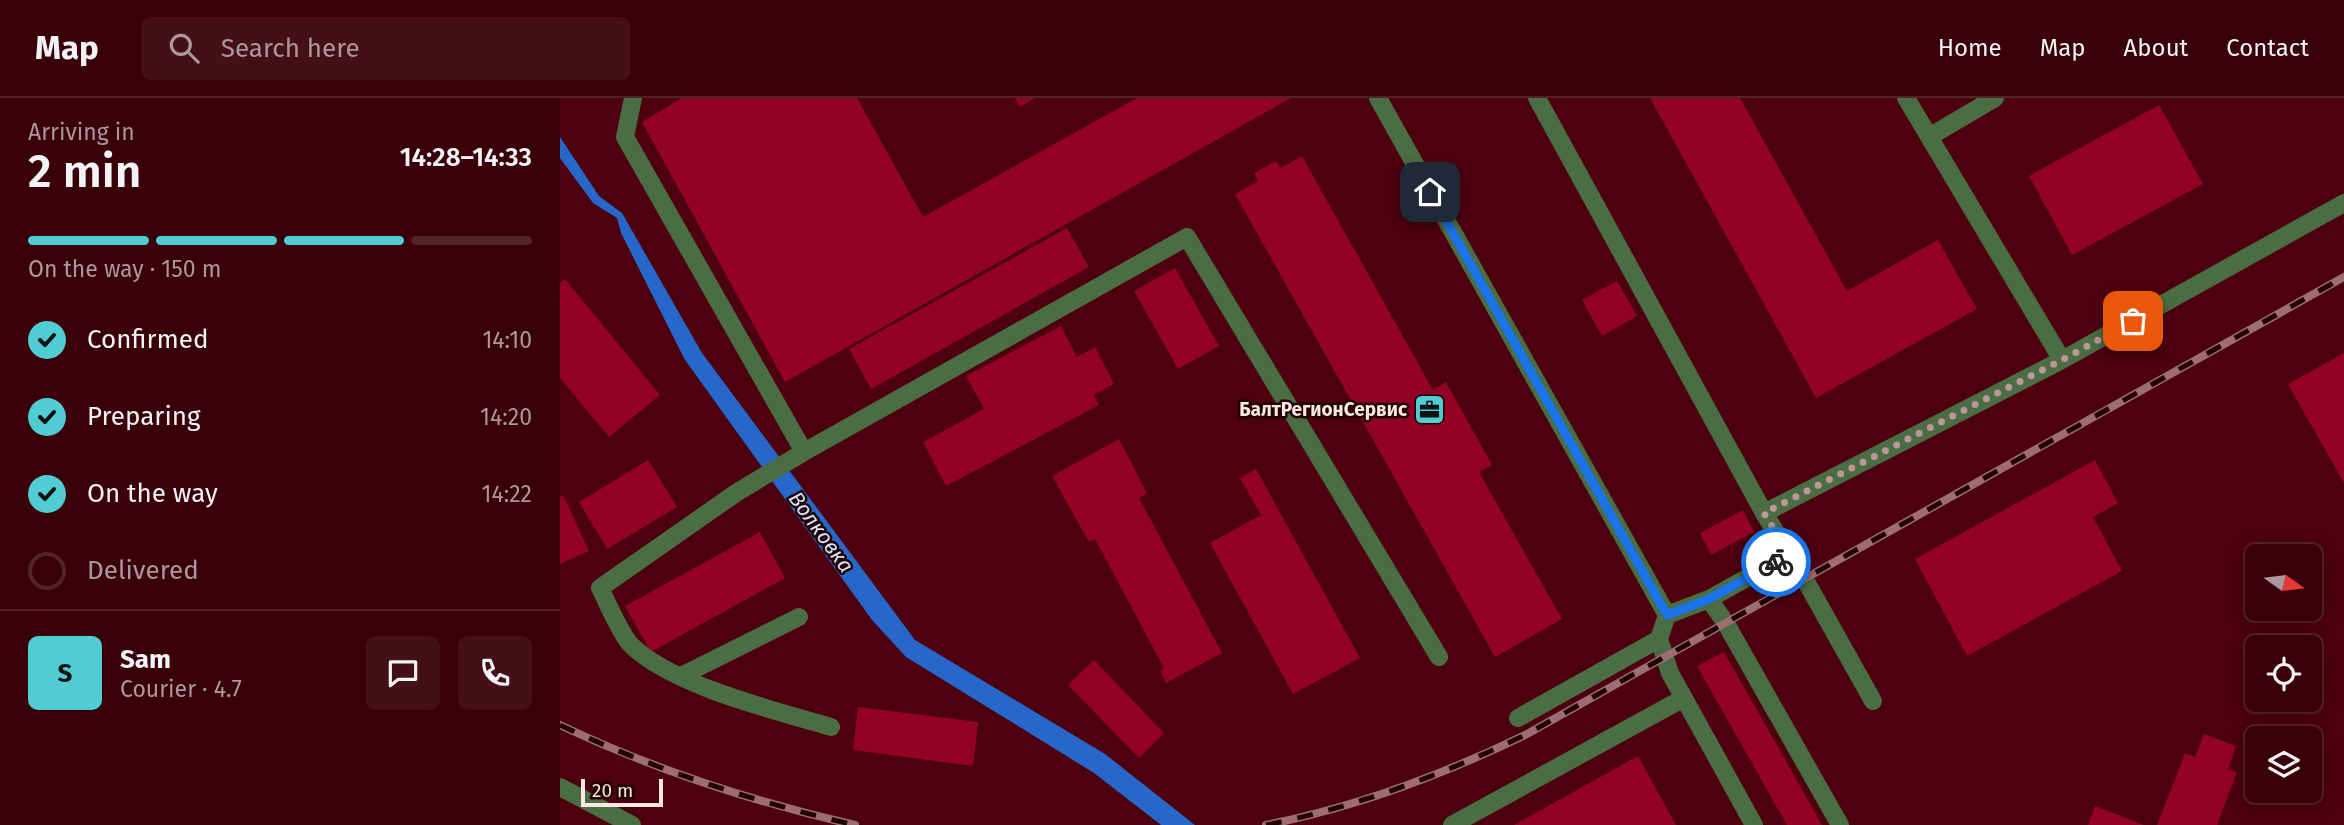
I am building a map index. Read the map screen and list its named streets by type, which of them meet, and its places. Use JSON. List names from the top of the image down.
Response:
{
  "water": ["Волковка"],
  "places": {
    "office": ["БалтРегионСервис"]
  },
  "scale_bar": "20 m",
  "north": "right",
  "page": {
    "header": "Map",
    "search": "Search here",
    "nav": [
      "Home",
      "Map",
      "About",
      "Contact"
    ],
    "heading": ["2 min", "Arriving in", "14:28–14:33"],
    "panel": ["Sam", "Courier · 4.7"],
    "bar": "On the way · 150 m",
    "list": [
      ["Confirmed", "14:10"],
      ["Preparing", "14:20"],
      ["On the way", "14:22"],
      "Delivered"
    ],
    "round": "S",
    "scale": "20 m"
  }
}
